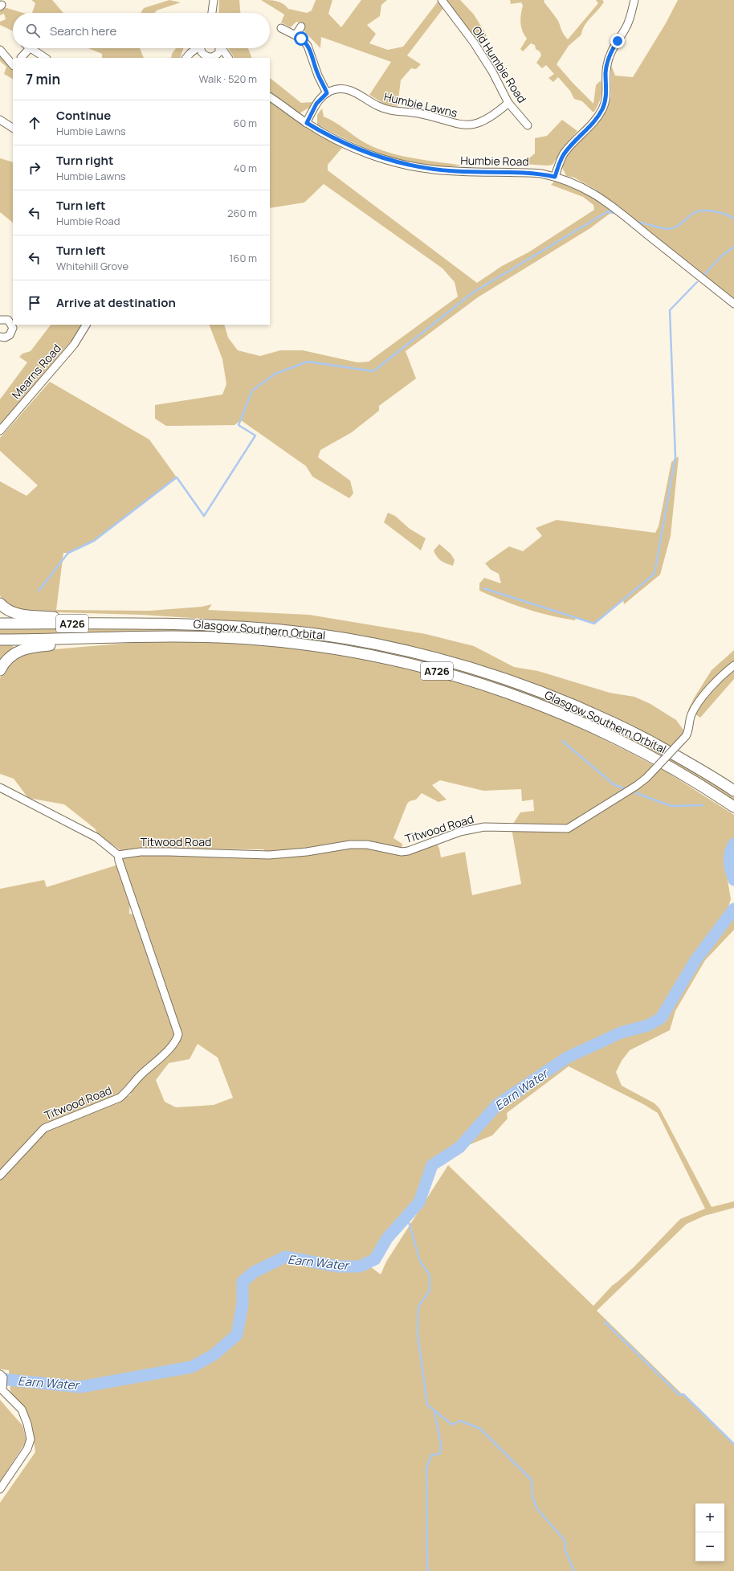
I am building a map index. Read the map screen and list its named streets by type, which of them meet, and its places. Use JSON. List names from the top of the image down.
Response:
{
  "streets": {
    "highway": ["A726", "Glasgow Southern Orbital"],
    "street": [
      "Old Humbie Road",
      "Humbie Lawns",
      "Humbie Road",
      "Mearns Road",
      "Titwood Road"
    ]
  },
  "crossings": [
    ["Old Humbie Road", "Humbie Lawns"]
  ],
  "water": ["Earn Water"],
  "page": {
    "search": "Search here",
    "heading": ["7 min", "Walk · 520 m"],
    "list": [
      ["Continue", "Humbie Lawns", "60 m"],
      ["Turn right", "Humbie Lawns", "40 m"],
      ["Turn left", "Humbie Road", "260 m"],
      ["Turn left", "Whitehill Grove", "160 m"],
      "Arrive at destination"
    ],
    "map_buttons": ["+", "−"]
  }
}
